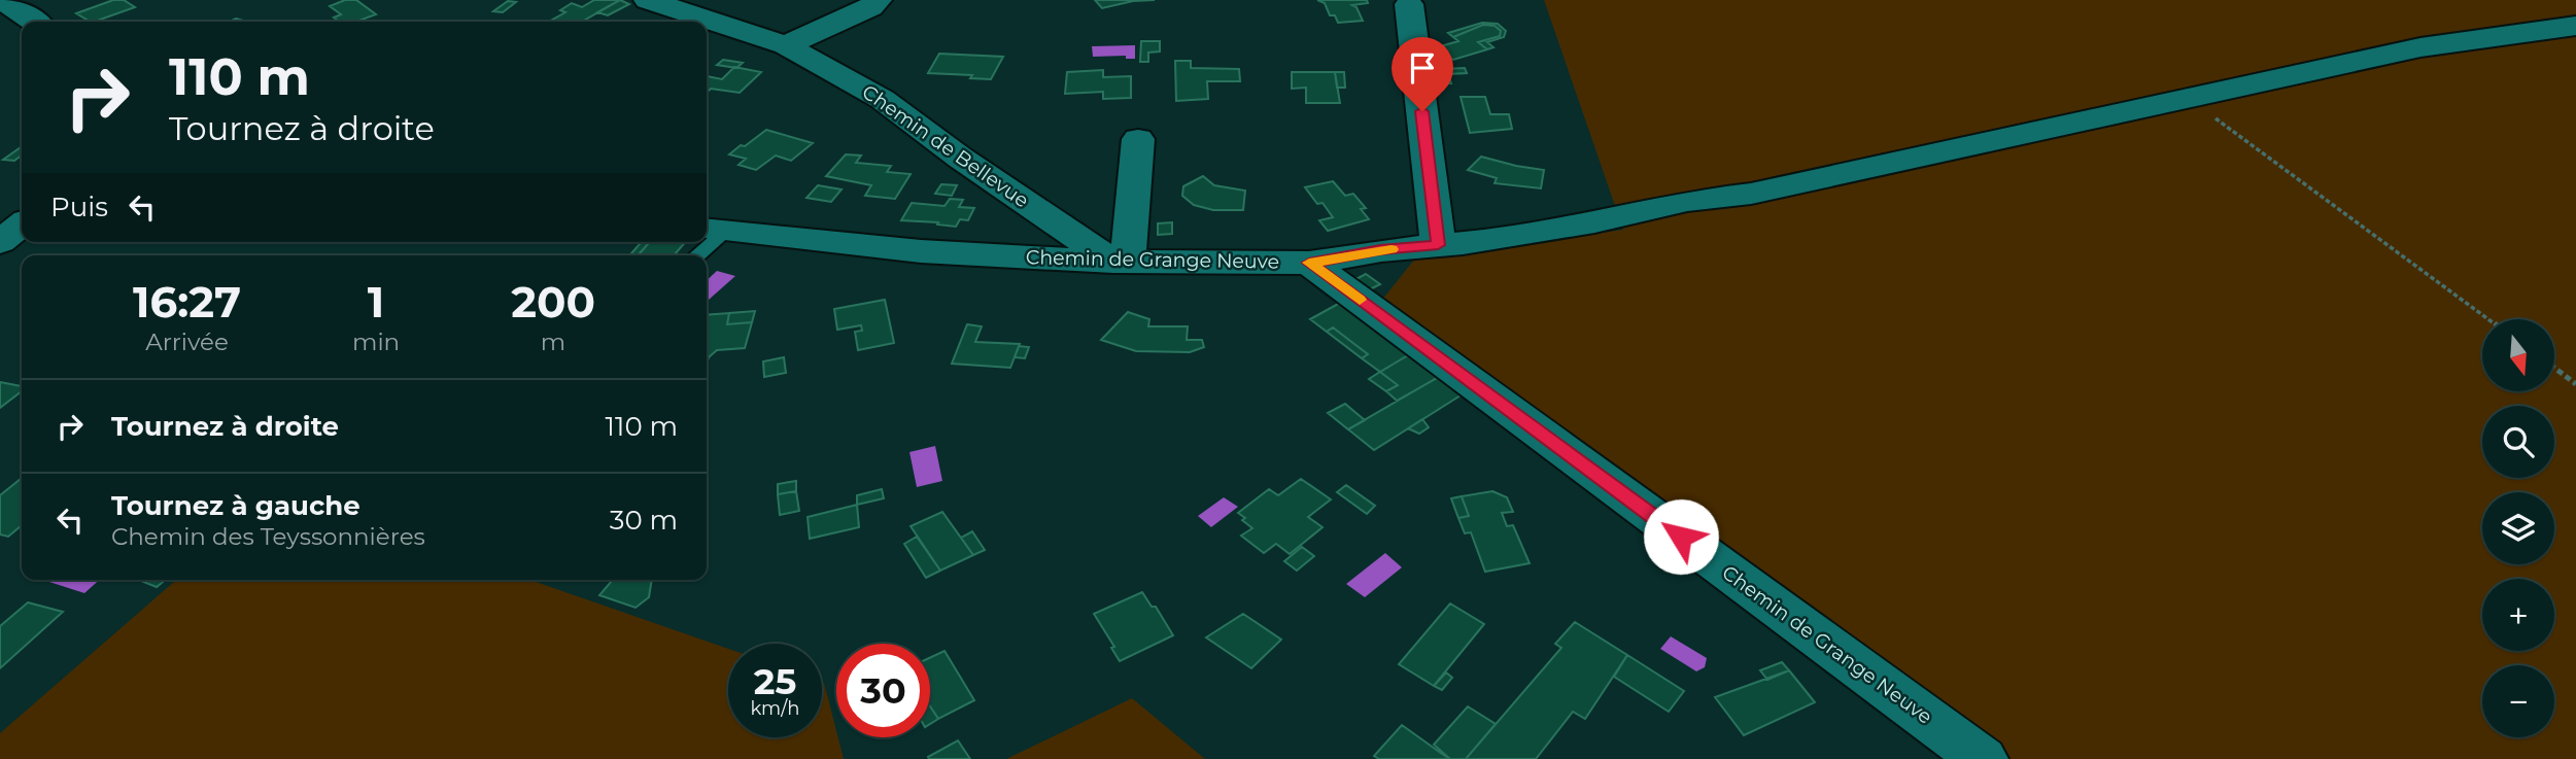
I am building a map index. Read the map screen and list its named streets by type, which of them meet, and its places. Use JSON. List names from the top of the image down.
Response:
{
  "streets": {
    "street": ["Chemin de Bellevue", "Chemin de Grange Neuve"]
  },
  "crossings": [
    ["Chemin de Bellevue", "Chemin de Grange Neuve"]
  ],
  "north": "bottom",
  "page": {
    "turn": ["110 m", "Tournez à droite"],
    "then": "Puis",
    "eta": [
      "16:27",
      "Arrivée",
      "1",
      "min",
      "200",
      "m"
    ],
    "map_buttons": ["+", "−"],
    "list": [
      {
        "name": "Tournez à droite",
        "value": "110 m"
      },
      {
        "name": "Tournez à gauche",
        "note": "Chemin des Teyssonnières",
        "value": "30 m"
      }
    ],
    "speed": "25 km/h",
    "limit": "30"
  }
}
